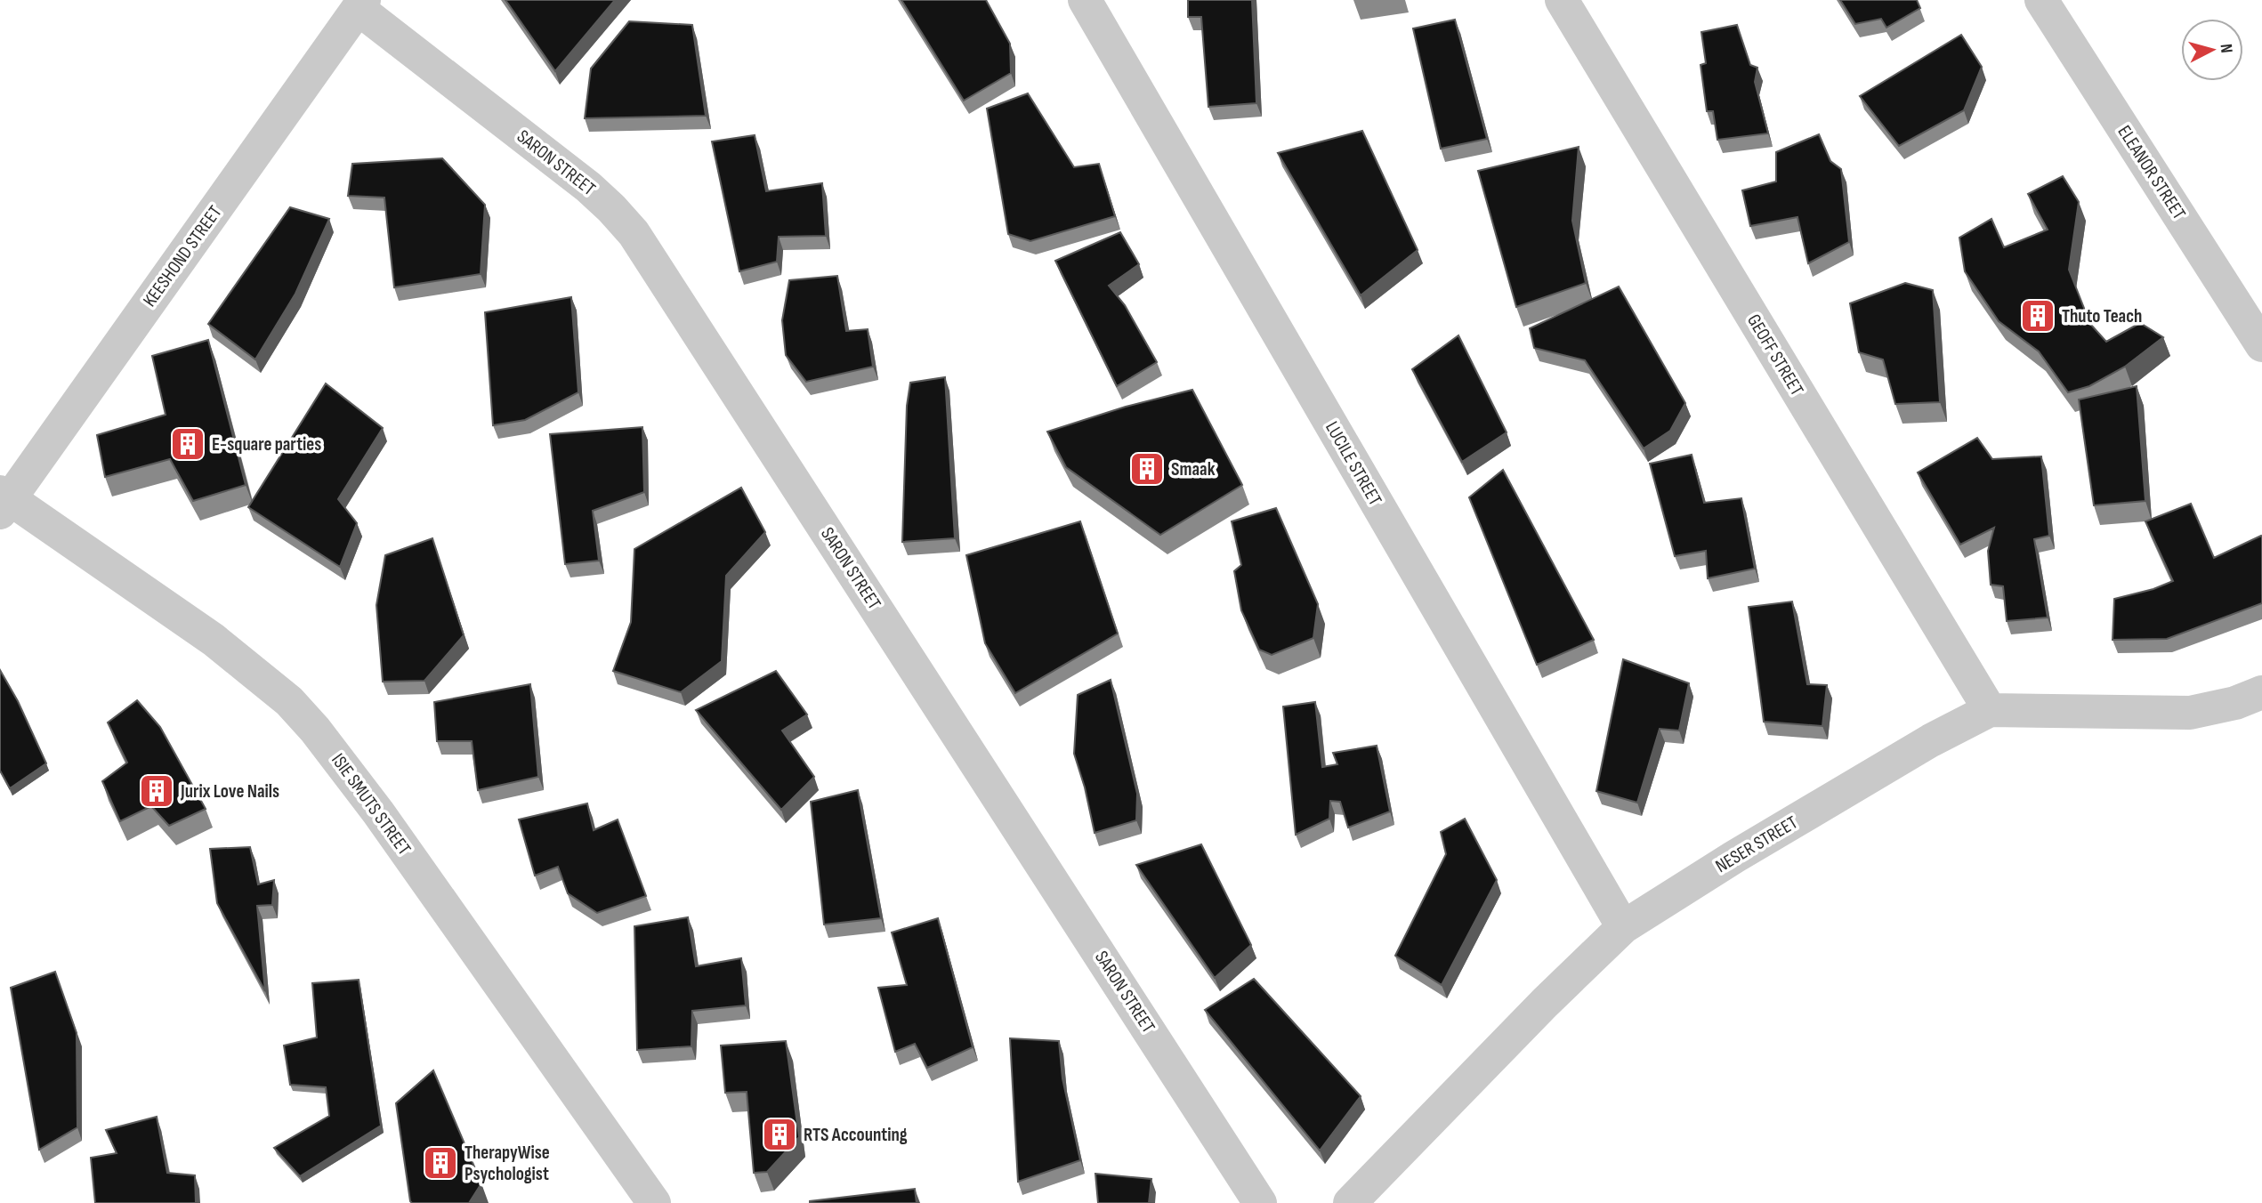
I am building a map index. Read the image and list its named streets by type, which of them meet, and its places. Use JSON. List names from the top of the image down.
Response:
{
  "streets": {
    "street": [
      "SARON STREET",
      "ELEANOR STREET",
      "KEESHOND STREET",
      "GEOFF STREET",
      "LUCILE STREET",
      "ISIE SMUTS STREET",
      "NESER STREET"
    ]
  },
  "crossings": [
    ["SARON STREET", "KEESHOND STREET"],
    ["KEESHOND STREET", "ISIE SMUTS STREET"],
    ["GEOFF STREET", "NESER STREET"],
    ["LUCILE STREET", "NESER STREET"]
  ],
  "places": {
    "building": [
      "Thuto Teach",
      "E-square parties",
      "Smaak",
      "Jurix Love Nails",
      "RTS Accounting",
      "TherapyWise Psychologist"
    ]
  },
  "north": "right"
}
